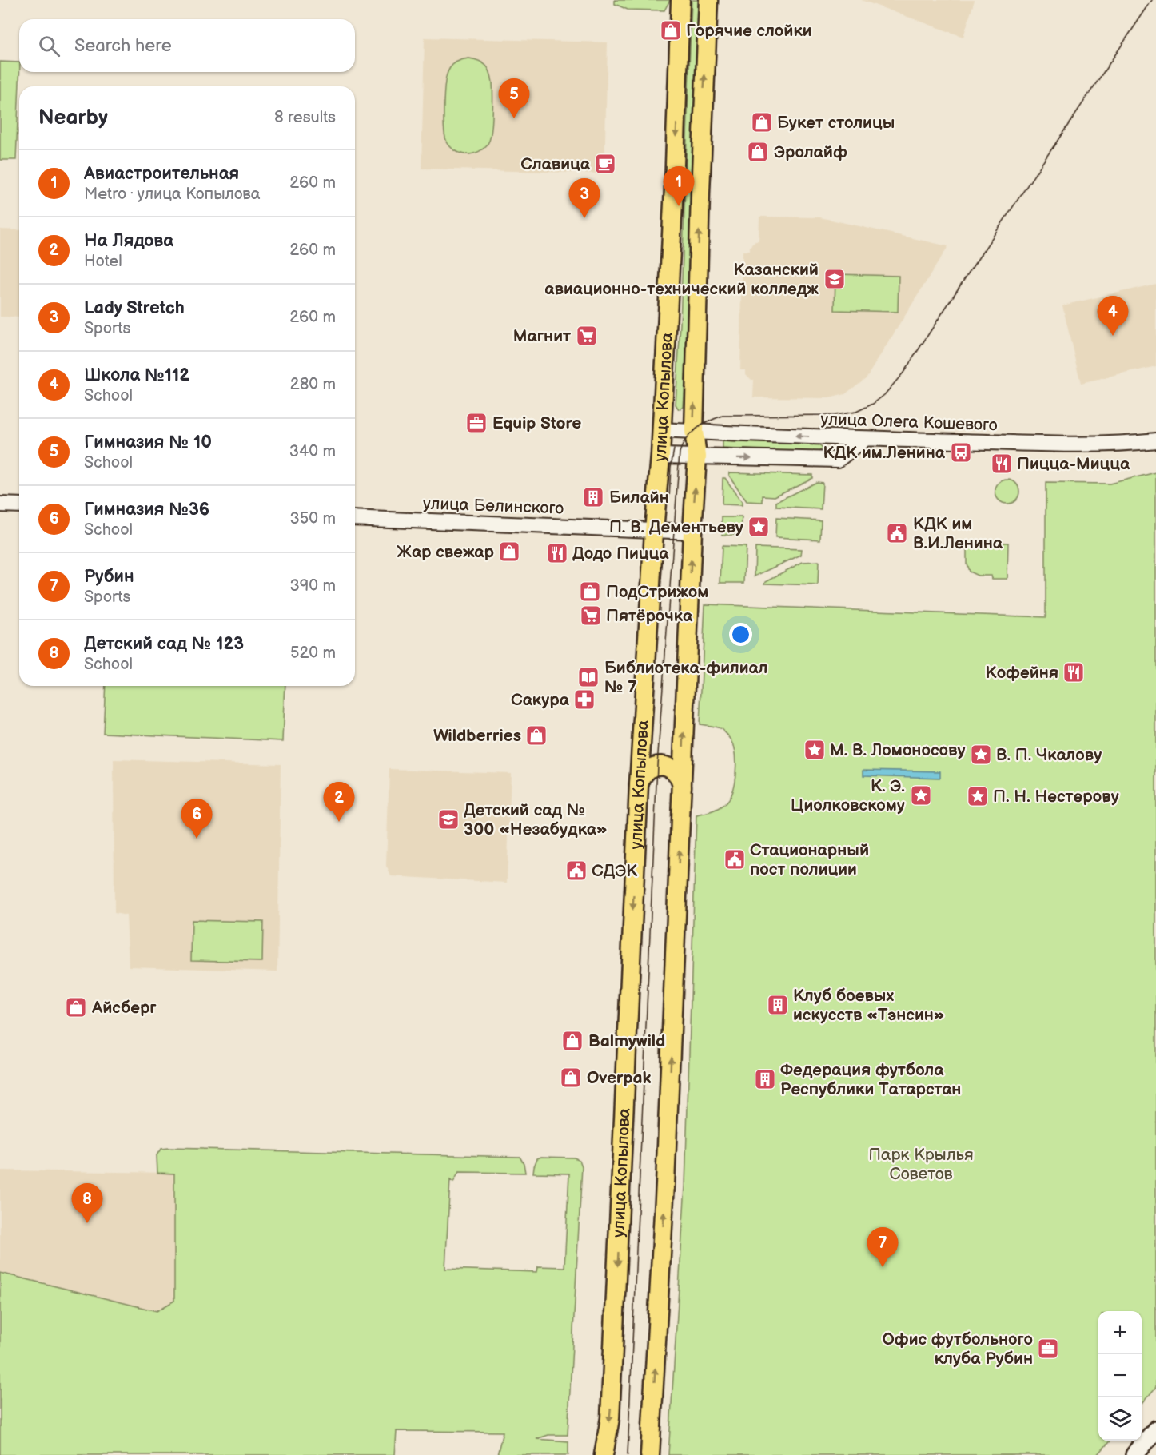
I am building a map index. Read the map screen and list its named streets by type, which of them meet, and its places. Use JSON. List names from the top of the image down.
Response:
{
  "streets": {
    "main road": ["улица Копылова"],
    "street": ["улица Олега Кошевого", "улица Белинского"]
  },
  "crossings": [
    ["улица Копылова", "улица Олега Кошевого"],
    ["улица Копылова", "улица Белинского"]
  ],
  "parks": ["Парк Крылья Советов"],
  "places": {
    "shop": [
      "Горячие слойки",
      "Букет столицы",
      "Эролайф",
      "Жар свежар",
      "ПодСтрижом",
      "Wildberries",
      "Айсберг",
      "Balmywild",
      "Overpak"
    ],
    "cafe": ["Славица"],
    "school or university": ["Казанский авиационно-технический колледж", "Детский сад № 300 «Незабудка»"],
    "supermarket": ["Магнит", "Пятёрочка"],
    "office": ["Equip Store", "Офис футбольного клуба Рубин"],
    "bus stop": ["КДК им.Ленина"],
    "restaurant": ["Пицца-Мицца", "Додо Пицца", "Кофейня"],
    "building": ["Билайн", "Клуб боевых искусств «Тэнсин»", "Федерация футбола Республики Татарстан"],
    "place": [
      "П. В. Дементьеву",
      "М. В. Ломоносову",
      "В. П. Чкалову",
      "К. Э. Циолковскому",
      "П. Н. Нестерову"
    ],
    "public building": ["КДК им В.И.Ленина", "Стационарный пост полиции", "СДЭК"],
    "library": ["Библиотека-филиал № 7"],
    "pharmacy": ["Сакура"]
  },
  "page": {
    "search": "Search here",
    "pins": [
      "5",
      "1",
      "3",
      "4",
      "2",
      "6",
      "8",
      "7"
    ],
    "heading": ["Nearby", "8 results"],
    "list": [
      {
        "mark": "1",
        "name": "Авиастроительная",
        "note": "Metro · улица Копылова",
        "value": "260 m"
      },
      {
        "mark": "2",
        "name": "На Лядова",
        "note": "Hotel",
        "value": "260 m"
      },
      {
        "mark": "3",
        "name": "Lady Stretch",
        "note": "Sports",
        "value": "260 m"
      },
      {
        "mark": "4",
        "name": "Школа №112",
        "note": "School",
        "value": "280 m"
      },
      {
        "mark": "5",
        "name": "Гимназия № 10",
        "note": "School",
        "value": "340 m"
      },
      {
        "mark": "6",
        "name": "Гимназия №36",
        "note": "School",
        "value": "350 m"
      },
      {
        "mark": "7",
        "name": "Рубин",
        "note": "Sports",
        "value": "390 m"
      },
      {
        "mark": "8",
        "name": "Детский сад № 123",
        "note": "School",
        "value": "520 m"
      }
    ],
    "map_buttons": ["+", "−"]
  }
}
